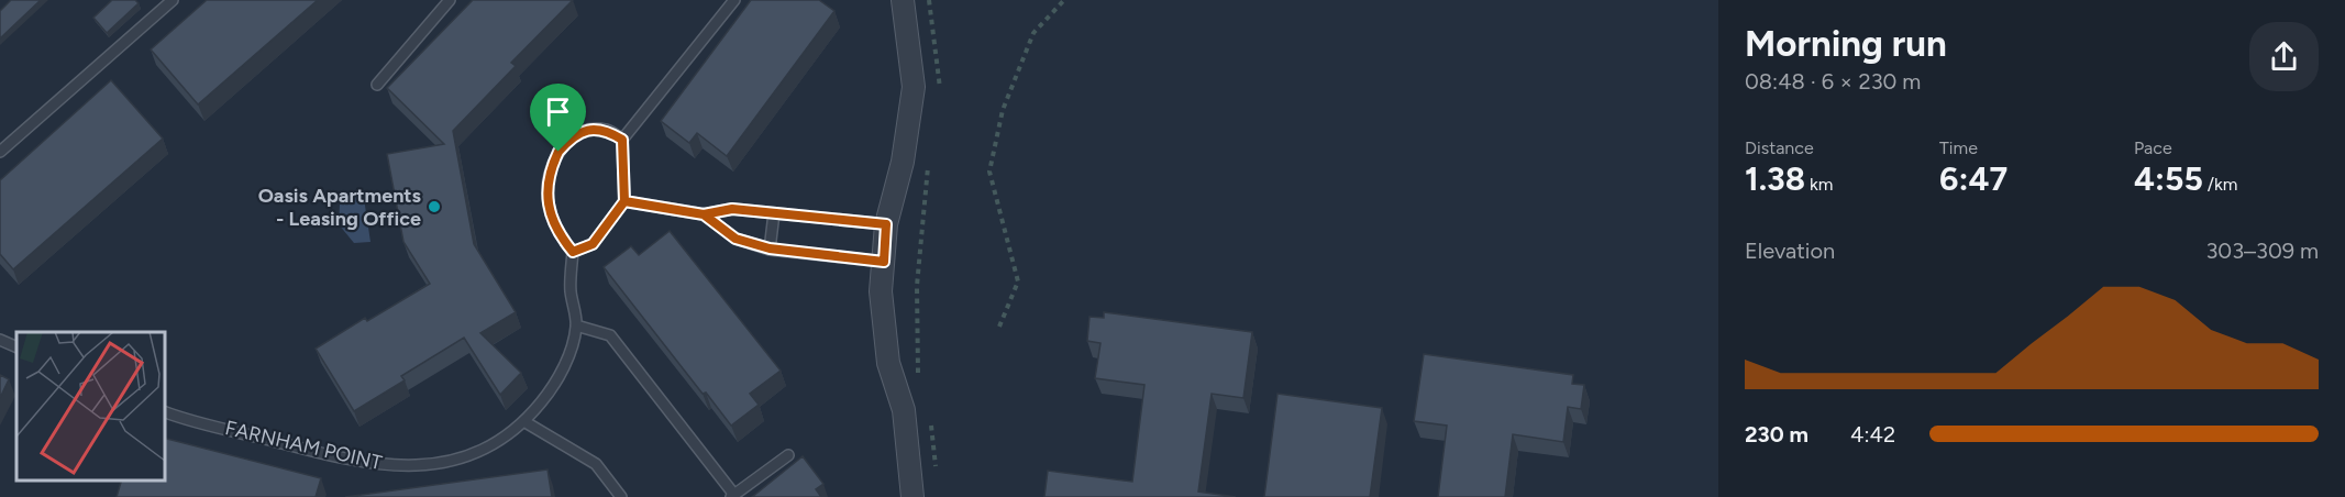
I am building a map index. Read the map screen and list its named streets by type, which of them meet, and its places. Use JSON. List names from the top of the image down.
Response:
{
  "streets": {
    "lane": ["FARNHAM POINT"]
  },
  "places": ["Oasis Apartments - Leasing Office"],
  "page": {
    "heading": ["Morning run", "08:48 · 6 × 230 m"],
    "stats": [
      ["Distance", "1.38 km"],
      ["Time", "6:47"],
      ["Pace", "4:55 /km"]
    ],
    "chart": ["Elevation", "303–309 m"],
    "list": [
      {
        "name": "230 m",
        "note": "4:42"
      }
    ]
  }
}
